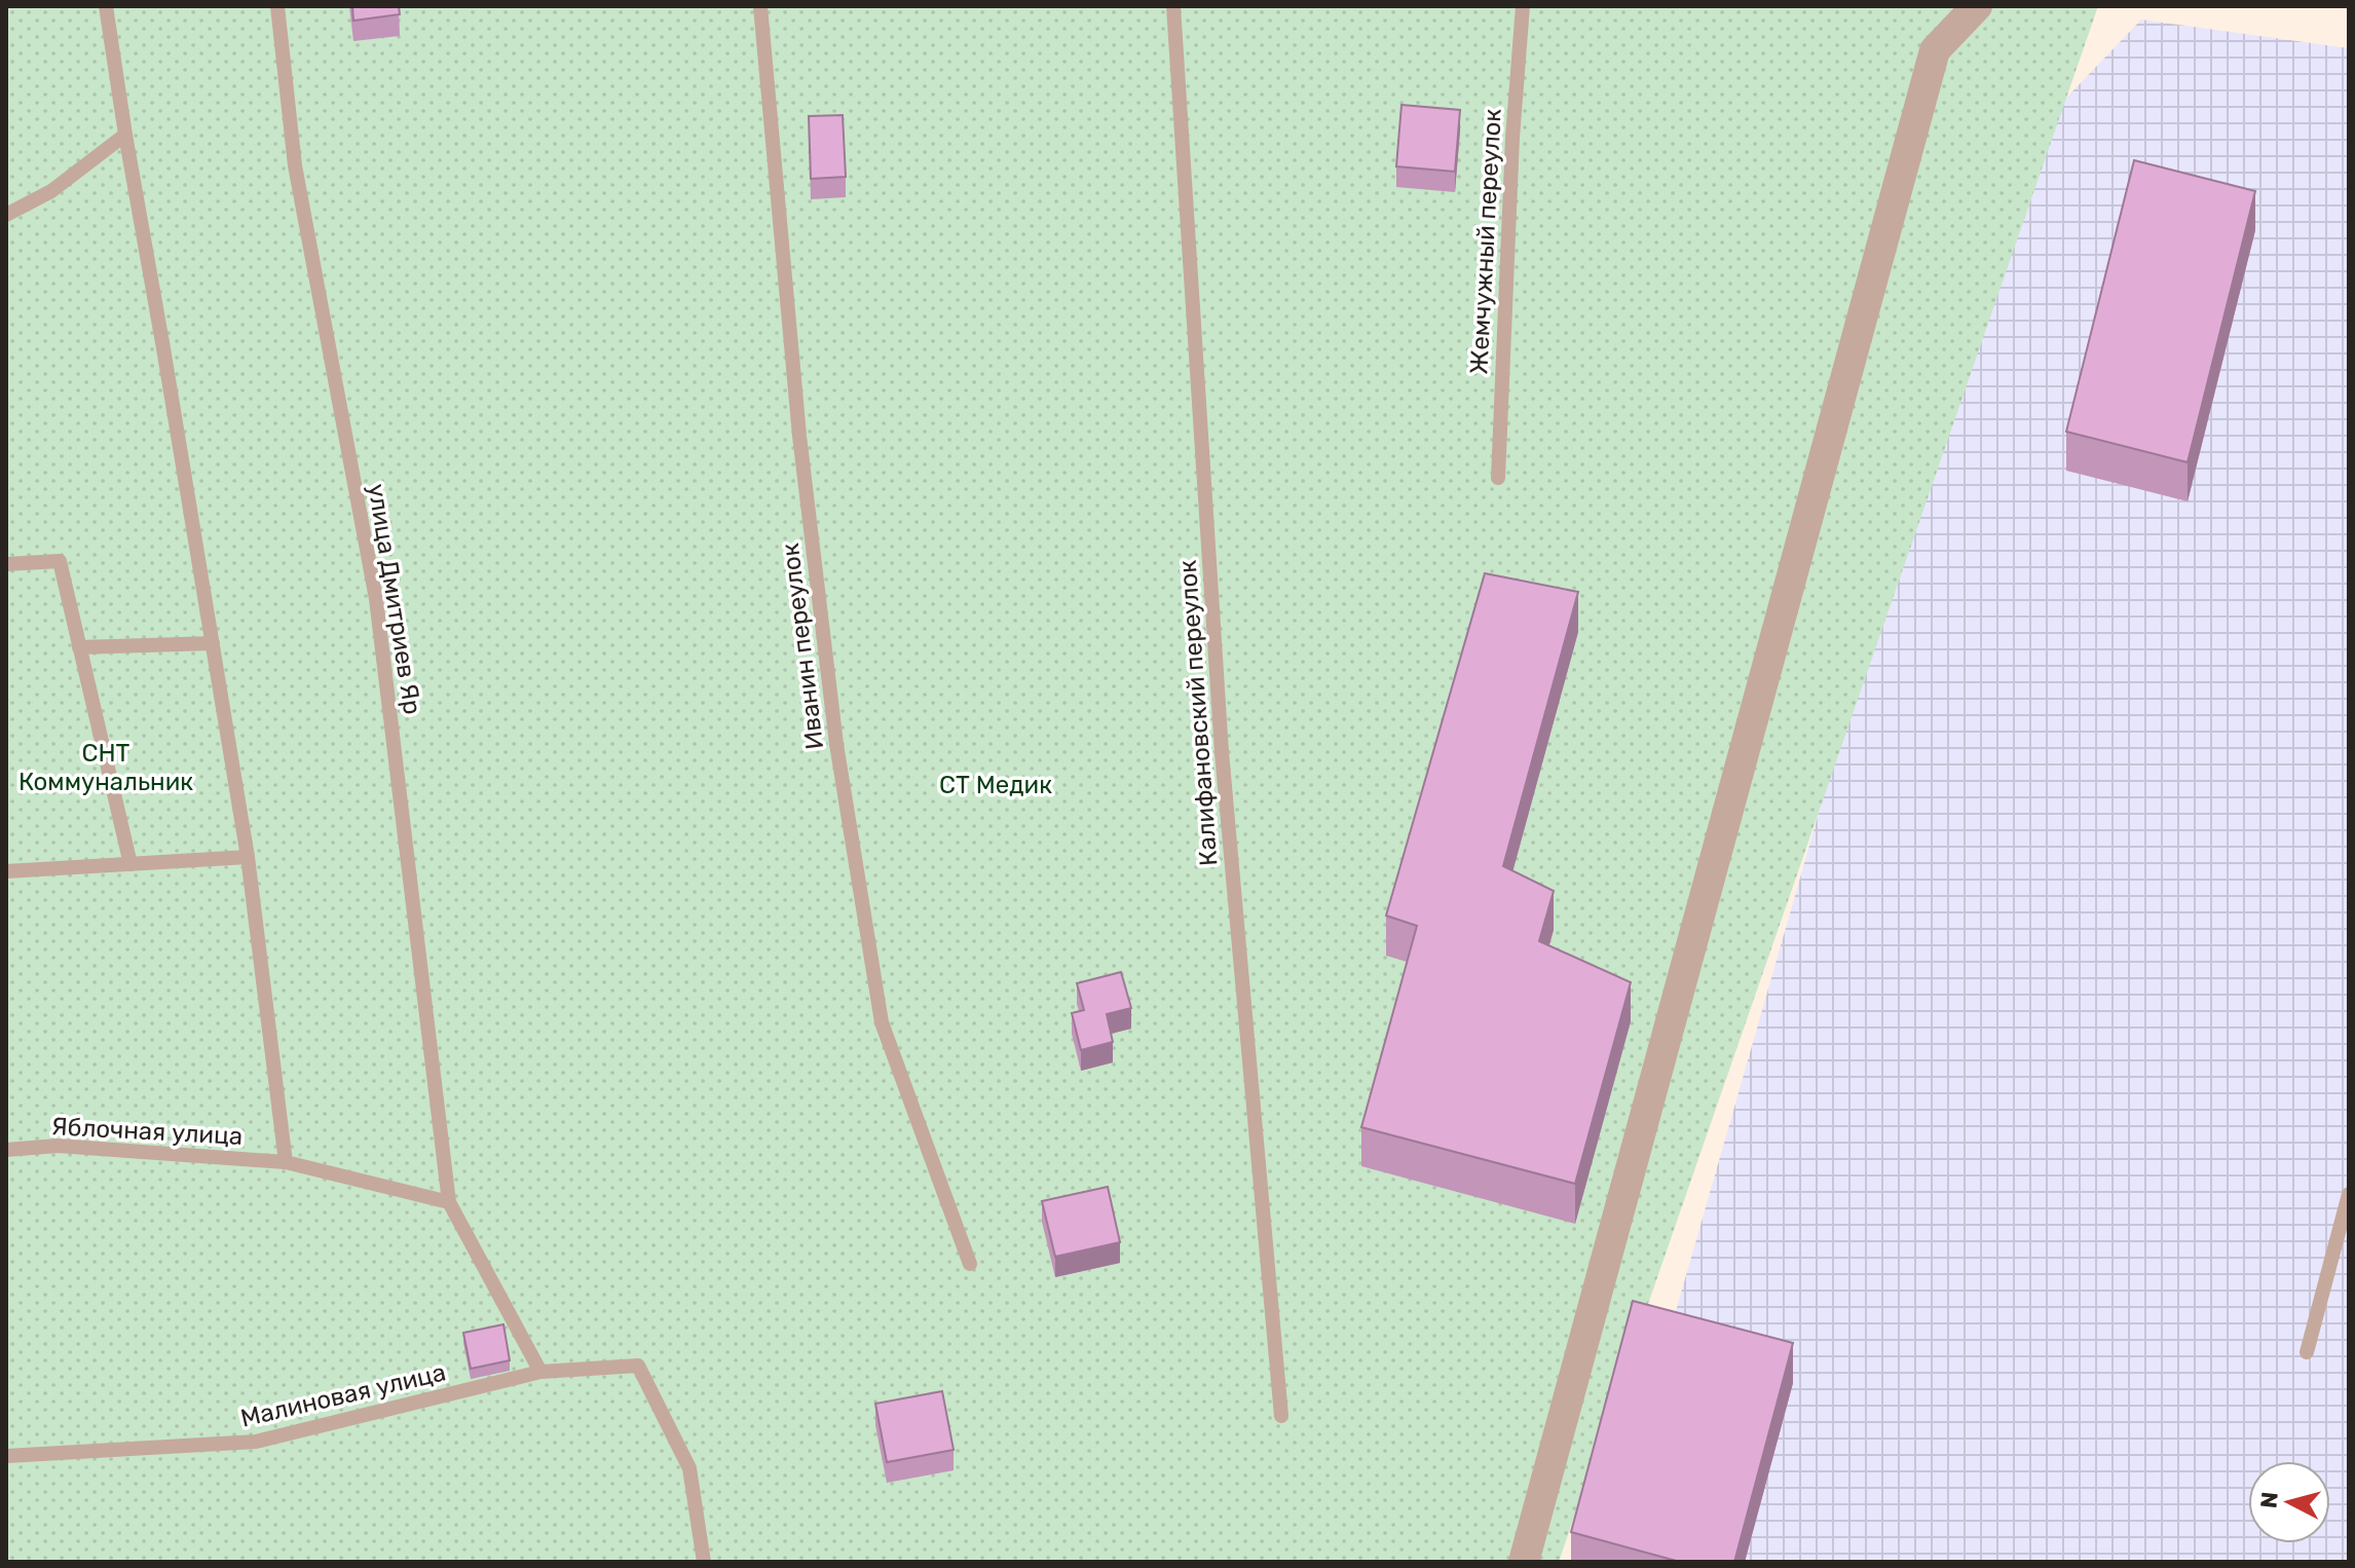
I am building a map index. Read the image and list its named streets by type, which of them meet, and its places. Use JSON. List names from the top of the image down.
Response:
{
  "streets": {
    "lane": [
      "Жемчужный переулок",
      "улица Дмитриев Яр",
      "Иванин переулок",
      "Калифановский переулок",
      "Яблочная улица",
      "Малиновая улица"
    ]
  },
  "crossings": [
    ["улица Дмитриев Яр", "Малиновая улица"]
  ],
  "parks": ["СНТ Коммунальник", "СТ Медик"],
  "north": "left"
}
